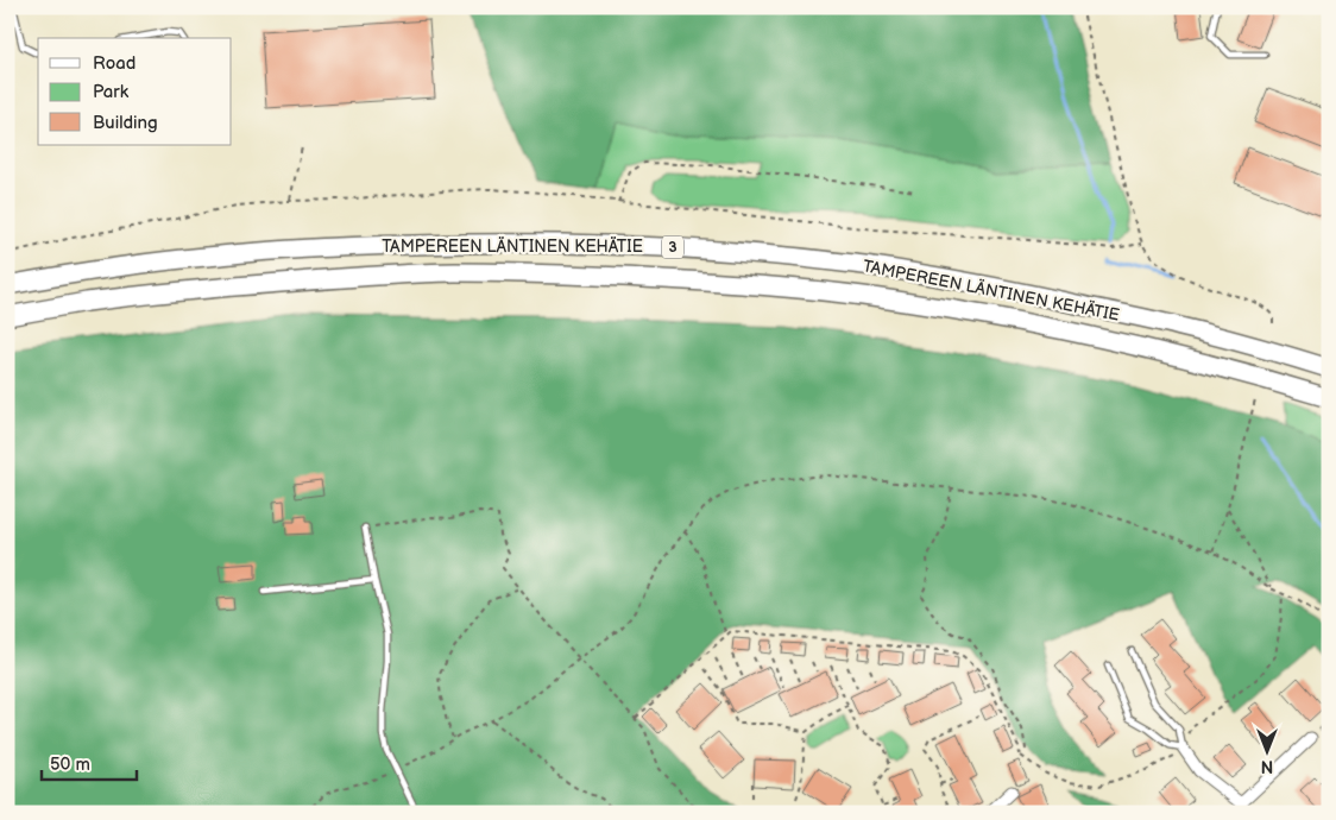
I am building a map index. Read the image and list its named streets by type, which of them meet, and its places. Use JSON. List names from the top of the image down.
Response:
{
  "streets": {
    "highway": ["TAMPEREEN LÄNTINEN KEHÄTIE", "3"]
  },
  "legend": ["Road", "Park", "Building"],
  "scale_bar": "50 m",
  "north": "bottom"
}
